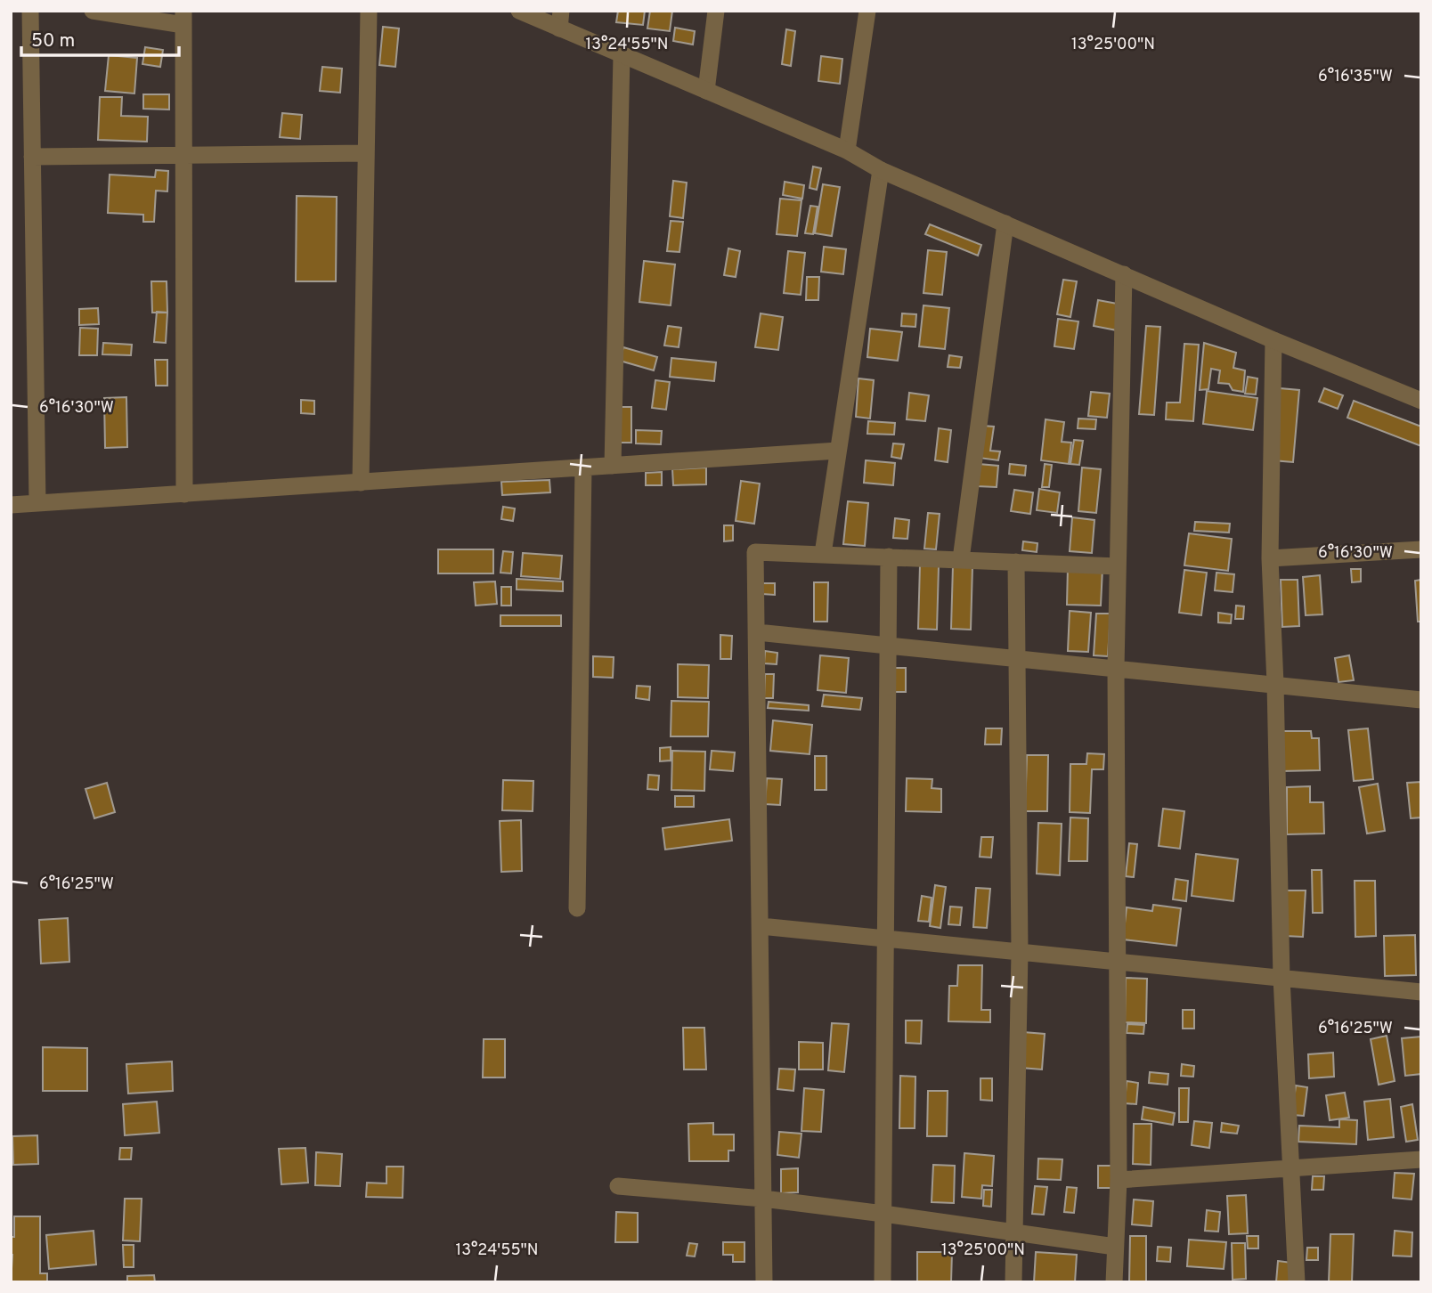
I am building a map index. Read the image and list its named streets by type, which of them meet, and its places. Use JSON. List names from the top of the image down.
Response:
{
  "scale_bar": "50 m",
  "coordinates": [
    "13°24'55\"N",
    "13°25'00\"N",
    "6°16'35\"W",
    "6°16'30\"W",
    "6°16'25\"W"
  ]
}
